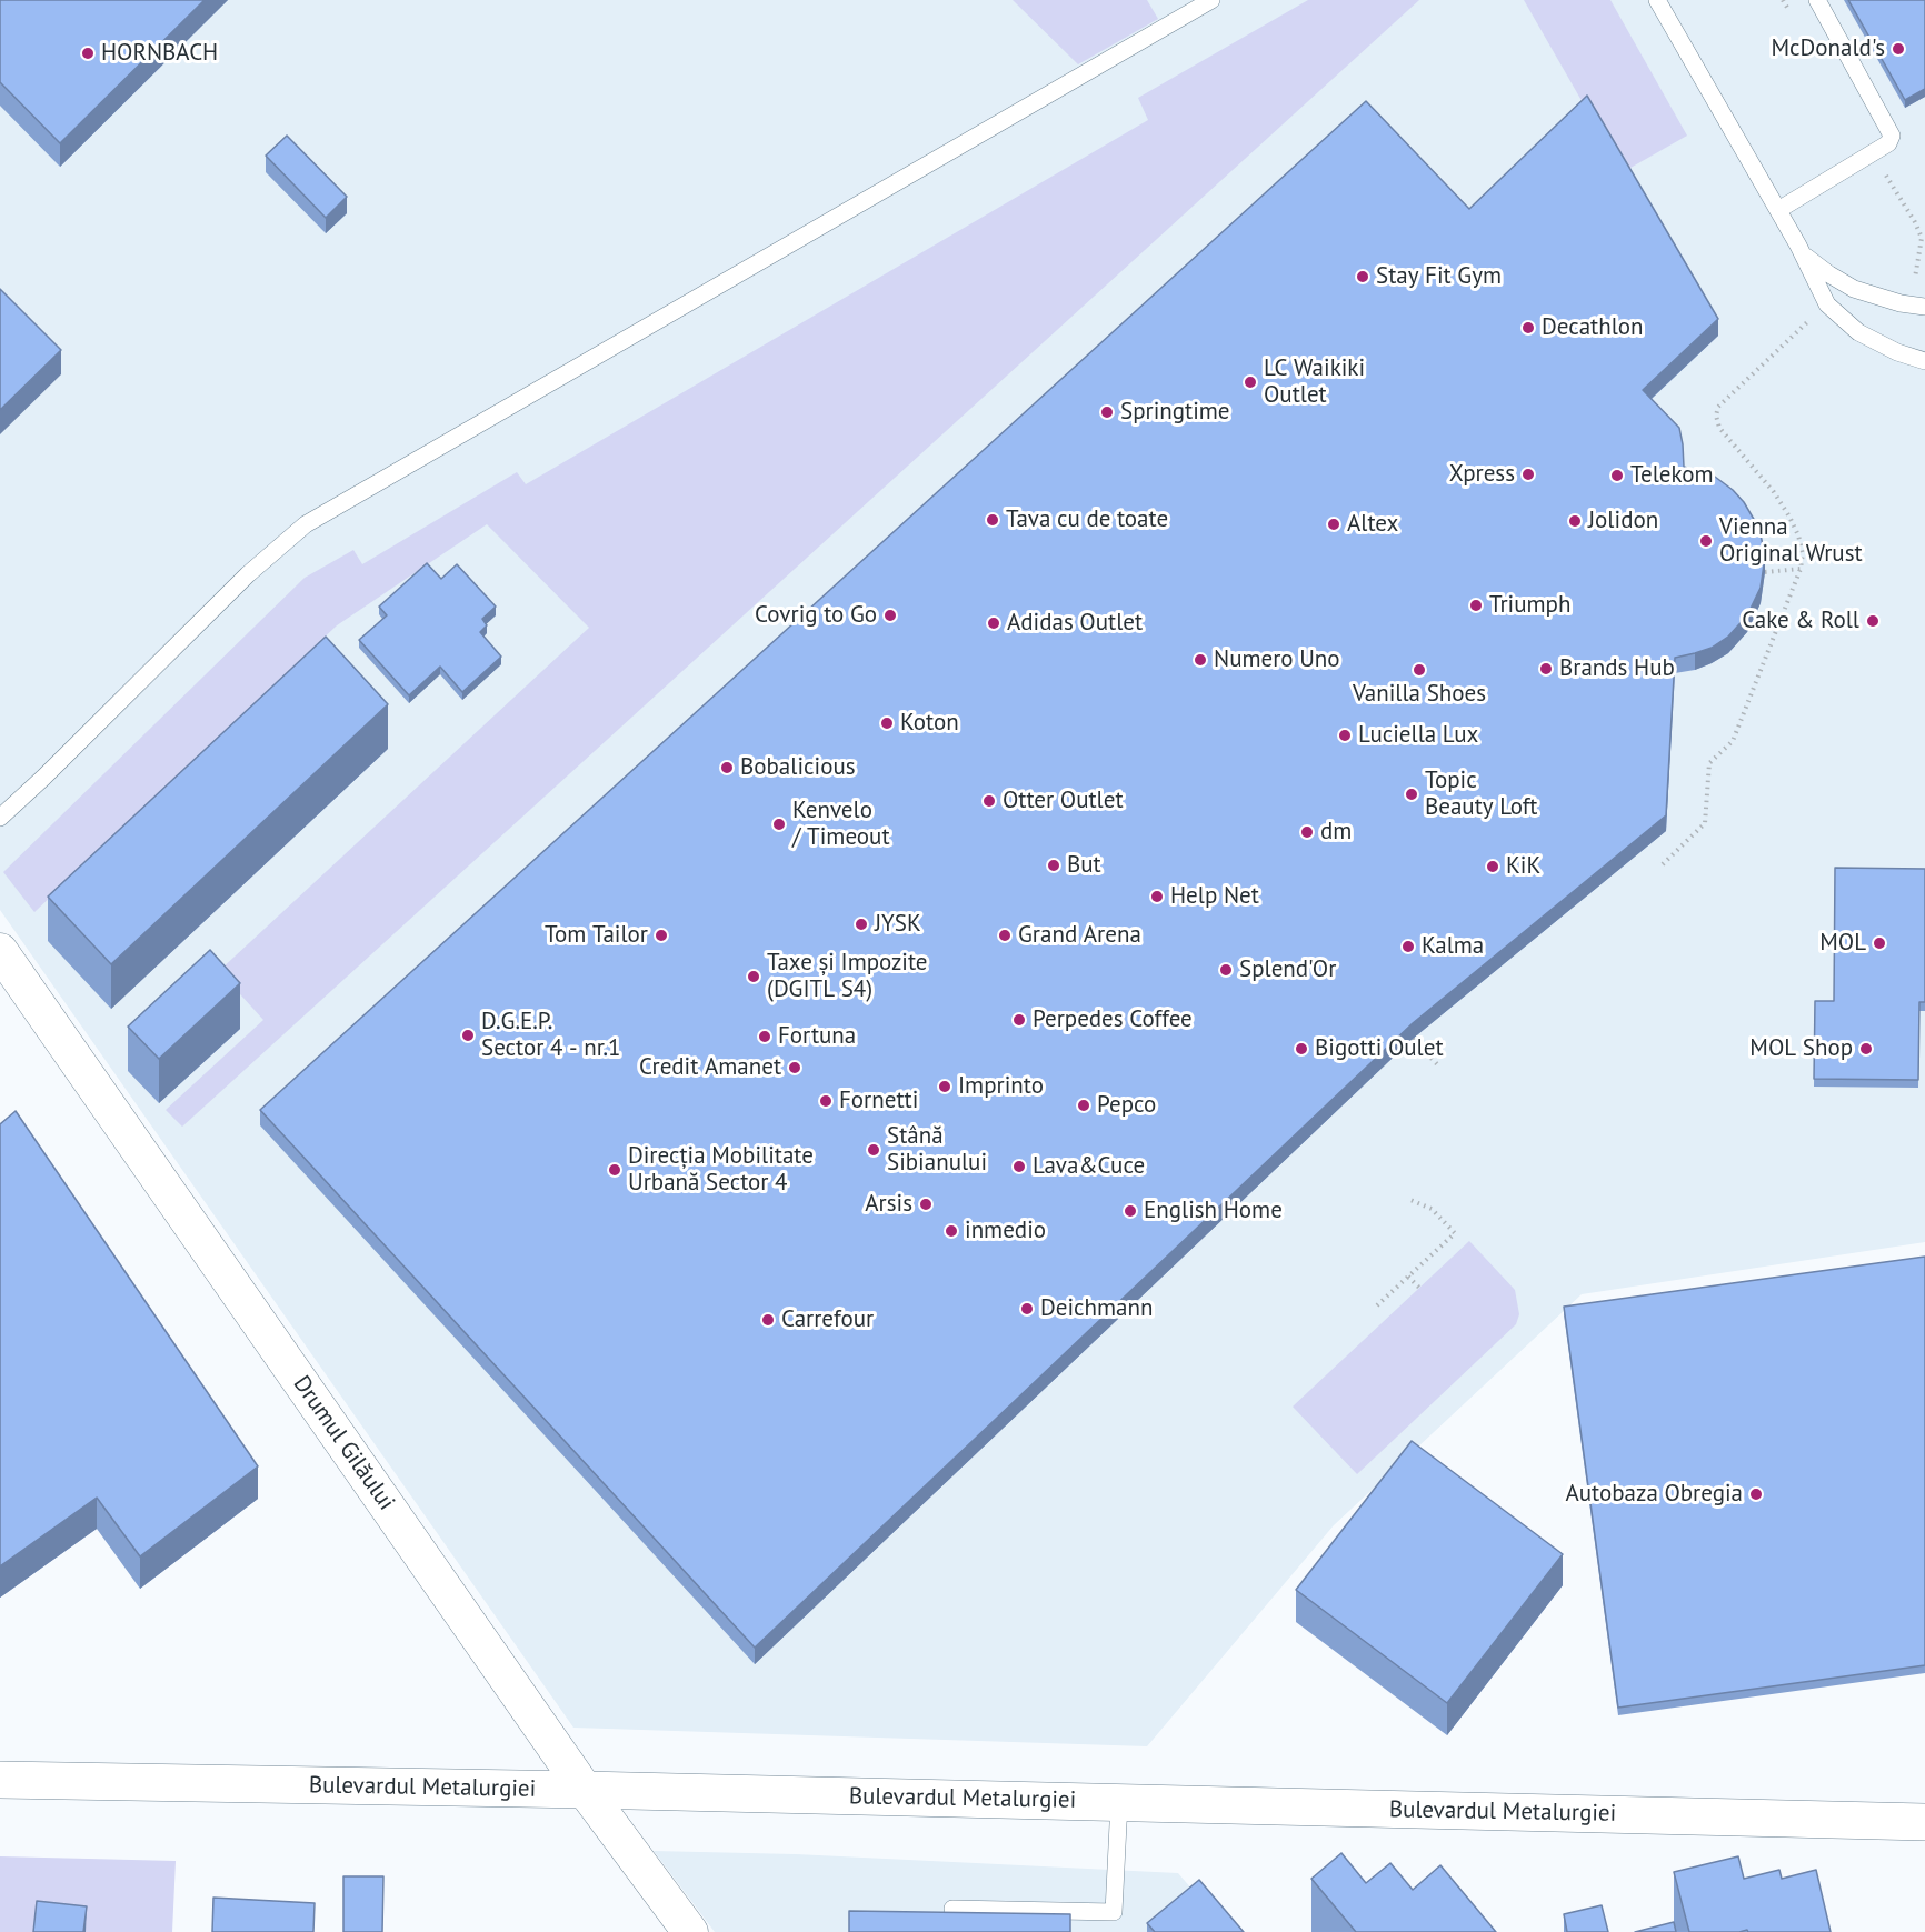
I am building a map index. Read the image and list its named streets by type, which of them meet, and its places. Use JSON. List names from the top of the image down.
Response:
{
  "streets": {
    "main road": ["Bulevardul Metalurgiei"],
    "street": ["Drumul Gilăului"]
  },
  "crossings": [
    ["Drumul Gilăului", "Bulevardul Metalurgiei"]
  ],
  "places": [
    "McDonald's",
    "HORNBACH",
    "Stay Fit Gym",
    "Decathlon",
    "LC Waikiki Outlet",
    "Springtime",
    "Xpress",
    "Telekom",
    "Tava cu de toate",
    "Jolidon",
    "Altex",
    "Vienna Original Wrust",
    "Triumph",
    "Covrig to Go",
    "Cake & Roll",
    "Adidas Outlet",
    "Numero Uno",
    "Brands Hub",
    "Vanilla Shoes",
    "Koton",
    "Luciella Lux",
    "Bobalicious",
    "Topic Beauty Loft",
    "Otter Outlet",
    "Kenvelo / Timeout",
    "dm",
    "But",
    "KiK",
    "Help Net",
    "JYSK",
    "Tom Tailor",
    "Grand Arena",
    "MOL",
    "Kalma",
    "Splend'Or",
    "Taxe și Impozite (DGITL S4)",
    "Perpedes Coffee",
    "D.G.E.P. Sector 4 - nr.1",
    "Fortuna",
    "Bigotti Oulet",
    "MOL Shop",
    "Credit Amanet",
    "Imprinto",
    "Fornetti",
    "Pepco",
    "Stână Sibianului",
    "Lava&Cuce",
    "Direcția Mobilitate Urbană Sector 4",
    "Arsis",
    "English Home",
    "inmedio",
    "Deichmann",
    "Carrefour",
    "Autobaza Obregia"
  ]
}
